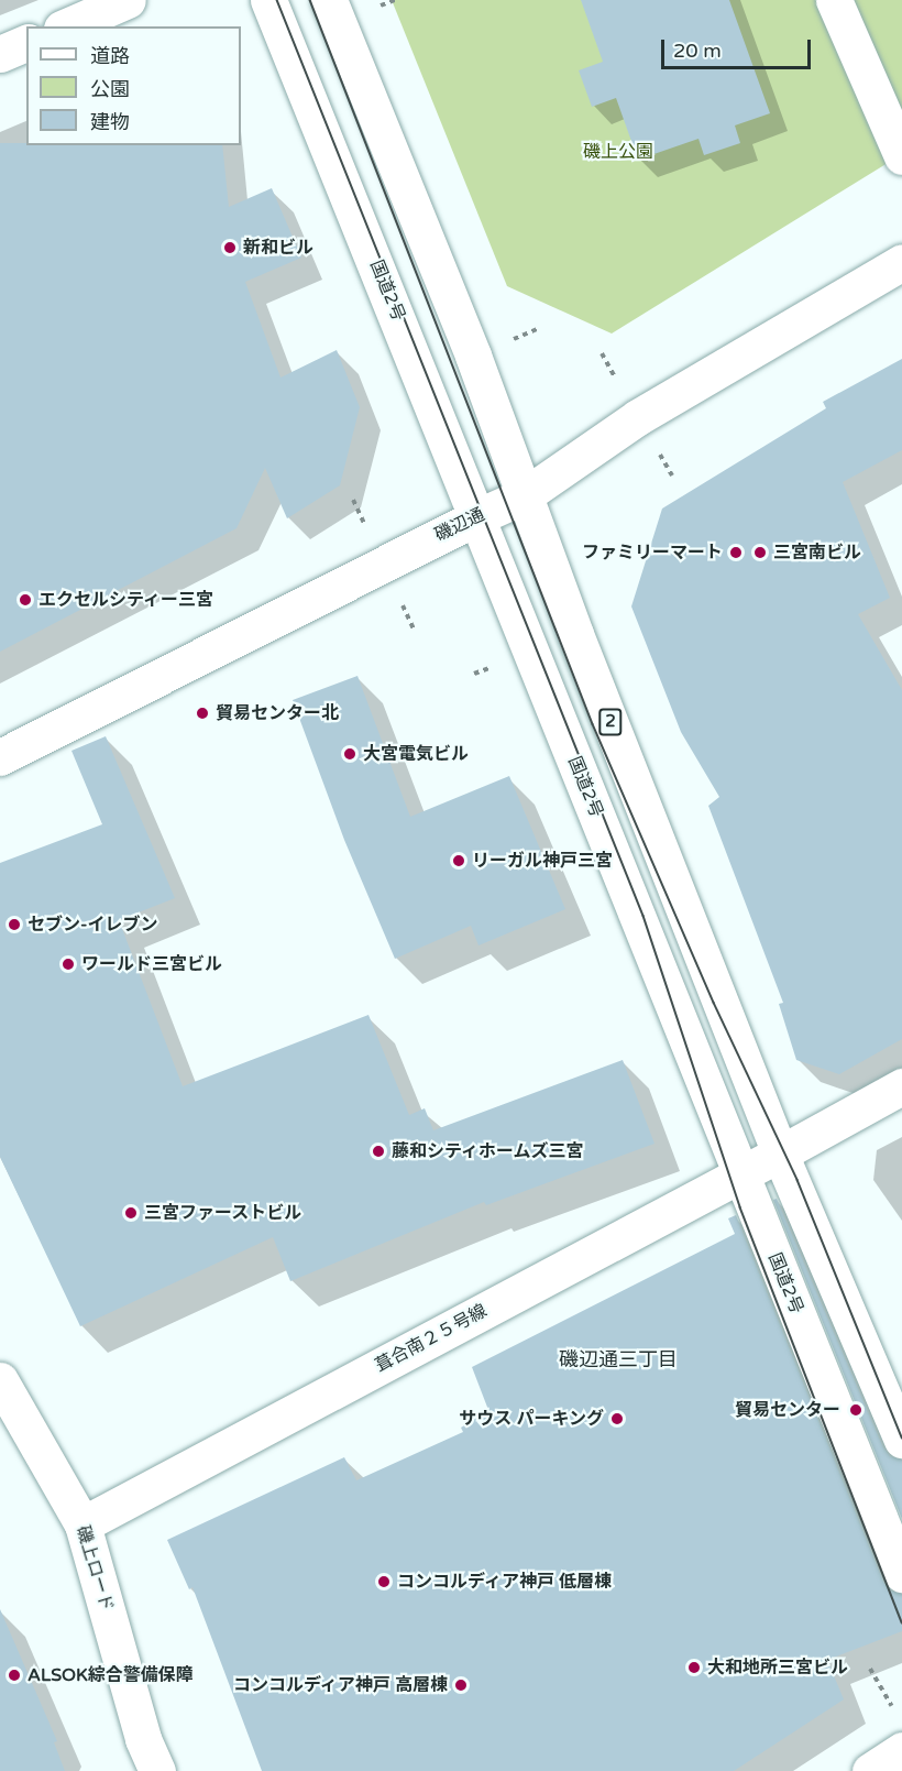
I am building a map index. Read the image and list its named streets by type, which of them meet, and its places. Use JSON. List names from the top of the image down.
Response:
{
  "streets": {
    "main road": [
      "国道2号",
      "磯辺通",
      "2",
      "葺合南２５号線",
      "磯上ロード"
    ]
  },
  "crossings": [
    ["国道2号", "磯辺通"],
    ["国道2号", "葺合南２５号線"],
    ["磯辺通", "2"],
    ["2", "葺合南２５号線"],
    ["葺合南２５号線", "磯上ロード"]
  ],
  "districts": ["磯辺通三丁目"],
  "parks": ["磯上公園"],
  "places": [
    "新和ビル",
    "ファミリーマート",
    "三宮南ビル",
    "エクセルシティー三宮",
    "貿易センター北",
    "大宮電気ビル",
    "リーガル神戸三宮",
    "セブン-イレブン",
    "ワールド三宮ビル",
    "藤和シティホームズ三宮",
    "三宮ファーストビル",
    "貿易センター",
    "サウス パーキング",
    "コンコルディア神戸 低層棟",
    "大和地所三宮ビル",
    "ALSOK綜合警備保障",
    "コンコルディア神戸 高層棟"
  ],
  "legend": ["道路", "公園", "建物"],
  "scale_bar": "20 m"
}
